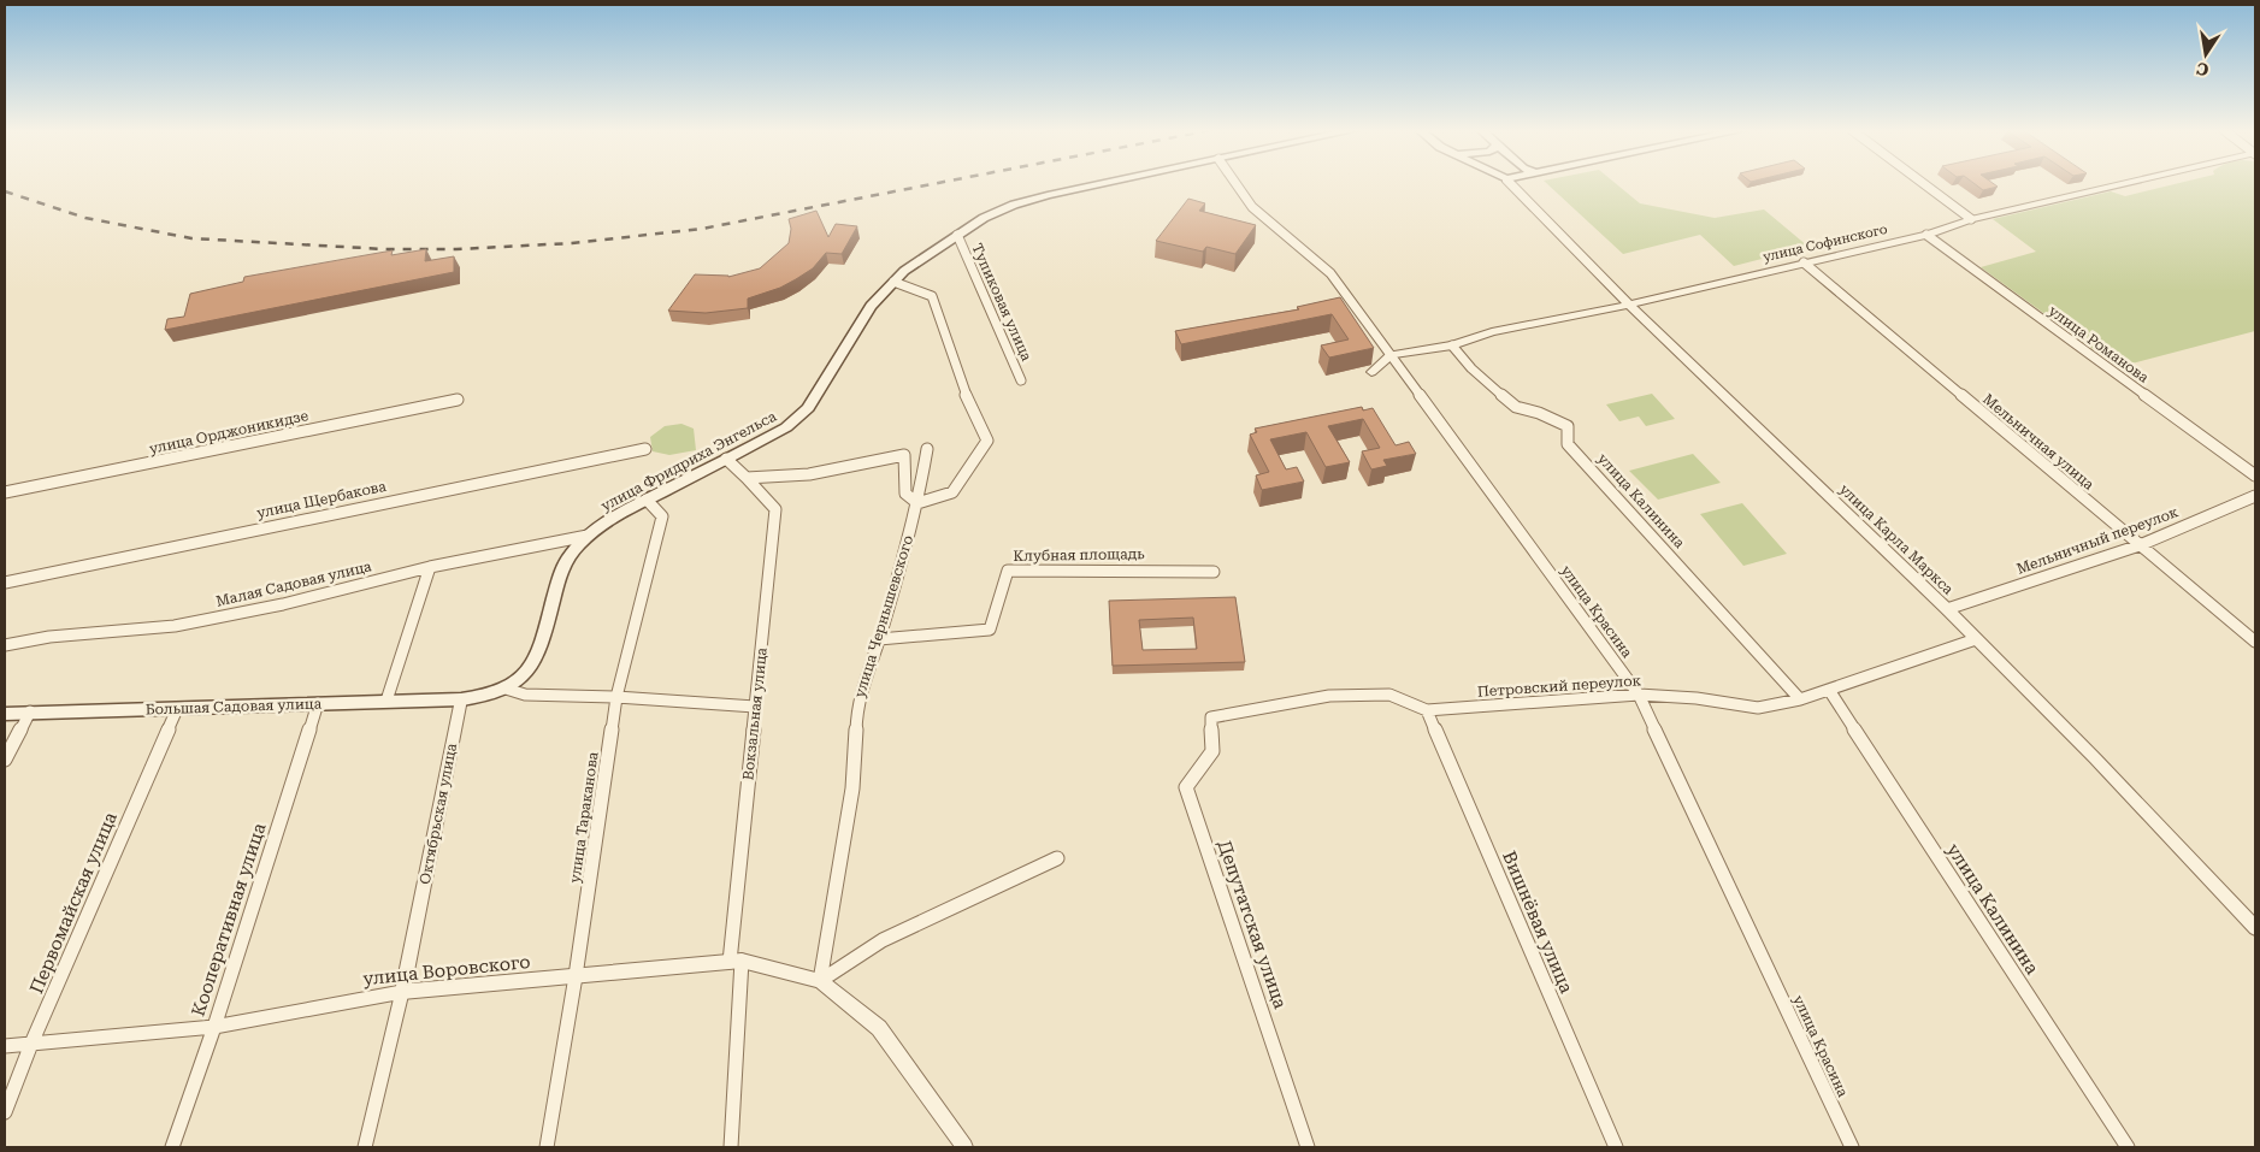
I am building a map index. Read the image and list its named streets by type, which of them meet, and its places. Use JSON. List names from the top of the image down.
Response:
{
  "streets": {
    "main road": ["улица Фридриха Энгельса", "Большая Садовая улица"],
    "street": [
      "улица Софинского",
      "Тупиковая улица",
      "улица Романова",
      "улица Орджоникидзе",
      "Мельничная улица",
      "улица Щербакова",
      "улица Калинина",
      "улица Карла Маркса",
      "Мельничный переулок",
      "Клубная площадь",
      "Малая Садовая улица",
      "улица Красина",
      "улица Чернышевского",
      "Петровский переулок",
      "Вокзальная улица",
      "Октябрьская улица",
      "улица Тараканова",
      "Первомайская улица",
      "Кооперативная улица",
      "Вишнёвая улица",
      "Депутатская улица",
      "улица Воровского"
    ]
  },
  "crossings": [
    ["улица Софинского", "улица Романова"],
    ["улица Софинского", "Мельничная улица"],
    ["улица Софинского", "улица Калинина"],
    ["улица Софинского", "улица Карла Маркса"],
    ["улица Софинского", "улица Красина"],
    ["Тупиковая улица", "улица Фридриха Энгельса"],
    ["Мельничная улица", "Мельничный переулок"],
    ["улица Фридриха Энгельса", "Малая Садовая улица"],
    ["улица Фридриха Энгельса", "Вокзальная улица"],
    ["улица Фридриха Энгельса", "улица Тараканова"],
    ["улица Калинина", "Петровский переулок"],
    ["улица Карла Маркса", "Мельничный переулок"],
    ["улица Карла Маркса", "Петровский переулок"],
    ["Клубная площадь", "улица Чернышевского"],
    ["улица Красина", "Петровский переулок"],
    ["улица Чернышевского", "улица Воровского"],
    ["Петровский переулок", "Вишнёвая улица"],
    ["Петровский переулок", "Депутатская улица"],
    ["Большая Садовая улица", "Октябрьская улица"],
    ["Большая Садовая улица", "Первомайская улица"],
    ["Большая Садовая улица", "Кооперативная улица"],
    ["Вокзальная улица", "улица Воровского"],
    ["Октябрьская улица", "улица Воровского"],
    ["улица Тараканова", "улица Воровского"],
    ["Первомайская улица", "улица Воровского"],
    ["Кооперативная улица", "улица Воровского"]
  ],
  "north": "bottom"
}
